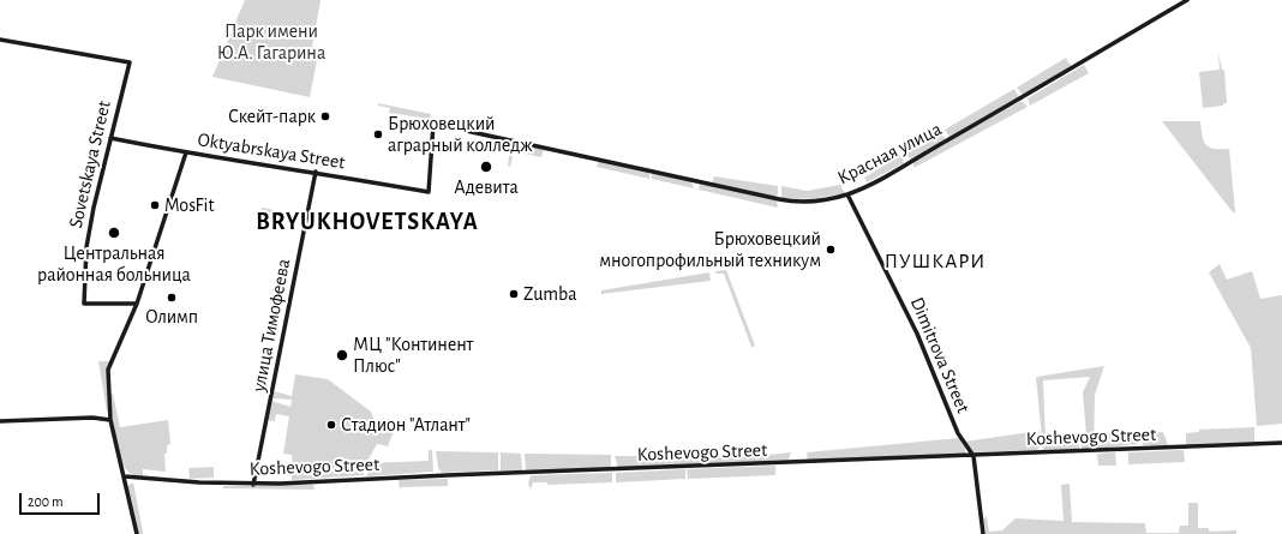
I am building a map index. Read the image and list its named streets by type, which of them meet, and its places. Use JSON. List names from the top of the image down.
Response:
{
  "streets": {
    "street": [
      "Oktyabrskaya Street",
      "Красная улица",
      "Sovetskaya Street",
      "улица Тимофеева",
      "Dimitrova Street",
      "Koshevogo Street"
    ]
  },
  "crossings": [
    ["Oktyabrskaya Street", "Красная улица"],
    ["Oktyabrskaya Street", "Sovetskaya Street"],
    ["Oktyabrskaya Street", "улица Тимофеева"],
    ["Красная улица", "Dimitrova Street"],
    ["улица Тимофеева", "Koshevogo Street"],
    ["Dimitrova Street", "Koshevogo Street"]
  ],
  "districts": ["BRYUKHOVETSKAYA", "ПУШКАРИ"],
  "parks": ["Парк имени Ю.А. Гагарина"],
  "places": [
    "Скейт-парк",
    "Брюховецкий аграрный колледж",
    "Адевита",
    "MosFit",
    "Центральная районная больница",
    "Брюховецкий многопрофильный техникум",
    "Zumba",
    "Олимп",
    "МЦ \"Континент Плюс\"",
    "Стадион \"Атлант\""
  ],
  "scale_bar": "200 m"
}
